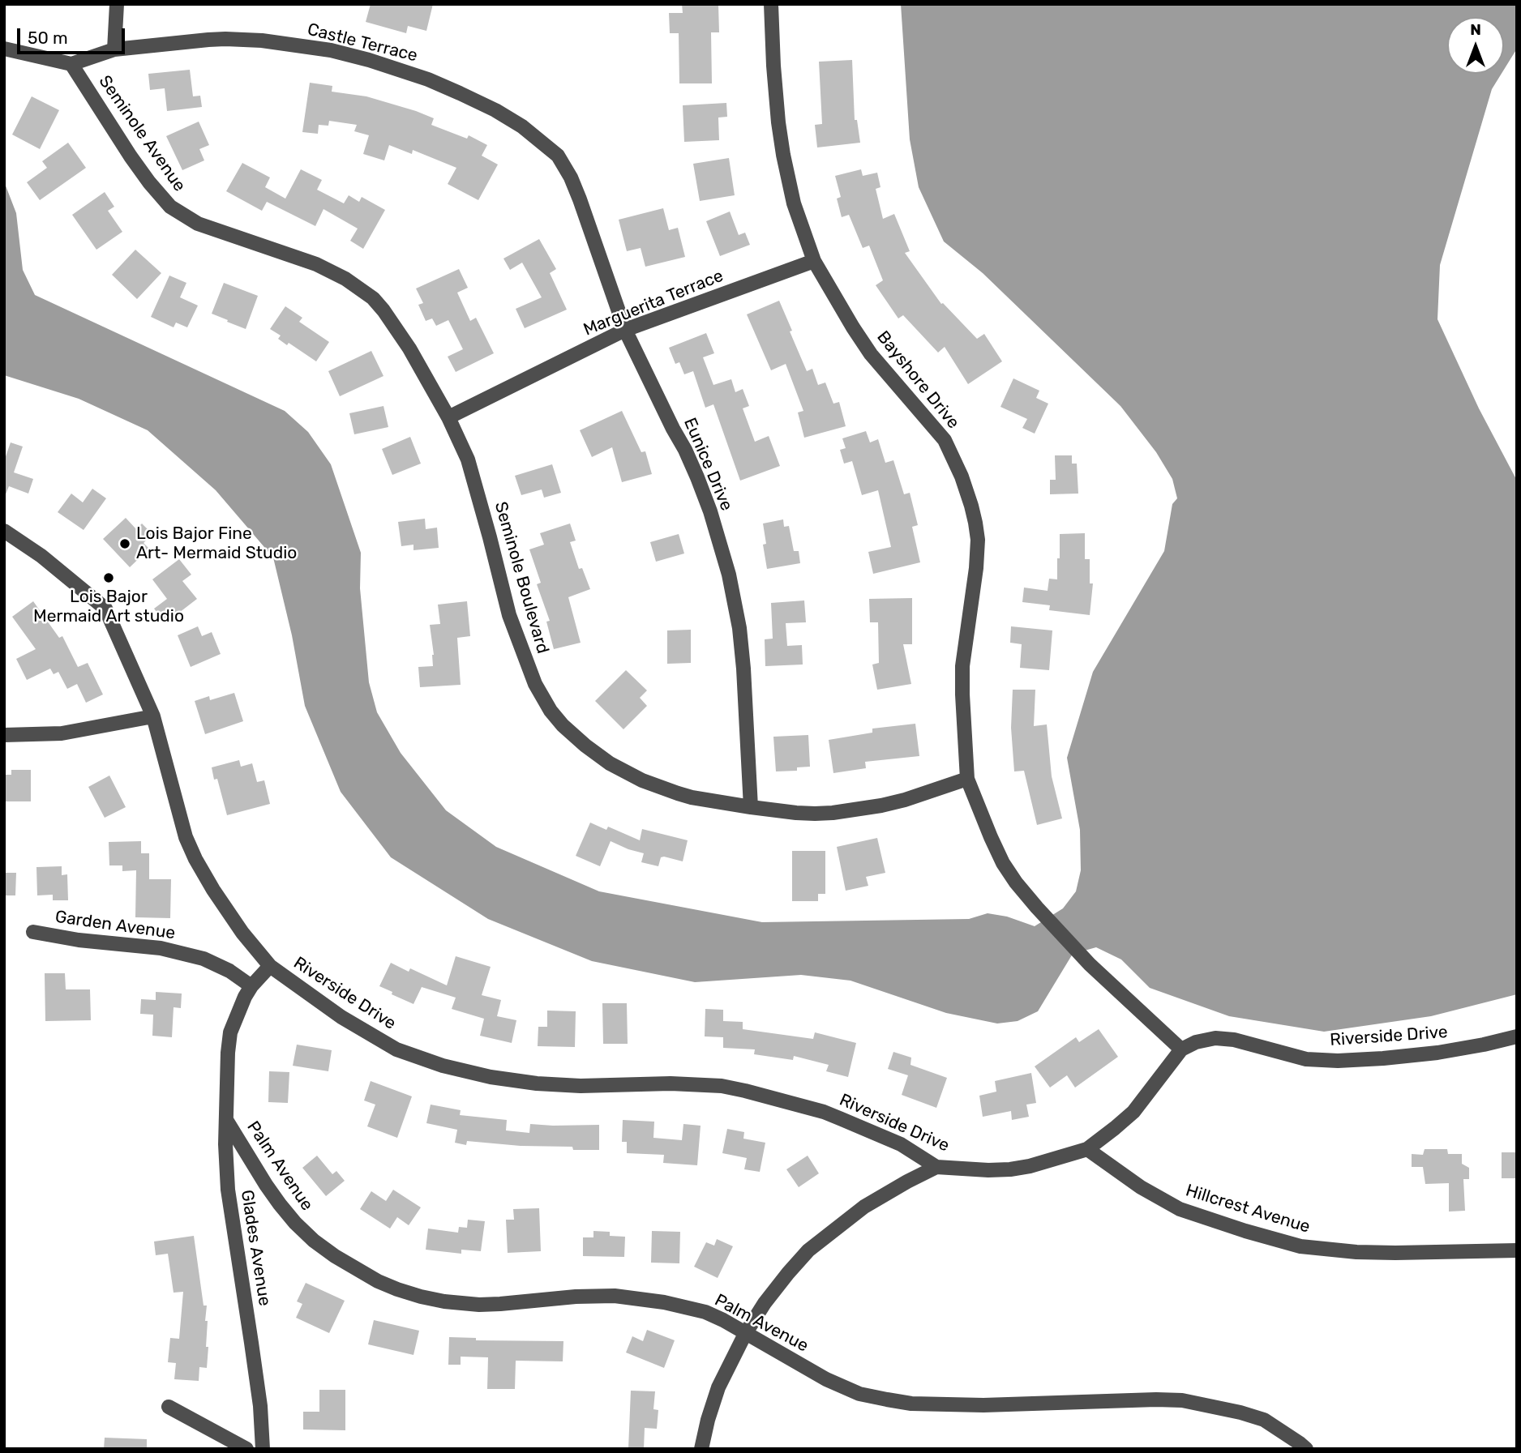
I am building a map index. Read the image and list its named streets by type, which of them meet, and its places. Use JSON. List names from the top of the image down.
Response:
{
  "streets": {
    "street": [
      "Castle Terrace",
      "Seminole Avenue",
      "Marguerita Terrace",
      "Bayshore Drive",
      "Eunice Drive",
      "Seminole Boulevard",
      "Garden Avenue",
      "Riverside Drive",
      "Palm Avenue",
      "Hillcrest Avenue",
      "Glades Avenue"
    ]
  },
  "crossings": [
    ["Castle Terrace", "Seminole Avenue"],
    ["Castle Terrace", "Eunice Drive"],
    ["Seminole Avenue", "Seminole Boulevard"],
    ["Marguerita Terrace", "Bayshore Drive"],
    ["Marguerita Terrace", "Eunice Drive"],
    ["Marguerita Terrace", "Seminole Boulevard"],
    ["Bayshore Drive", "Seminole Boulevard"],
    ["Bayshore Drive", "Riverside Drive"],
    ["Eunice Drive", "Seminole Boulevard"],
    ["Garden Avenue", "Riverside Drive"],
    ["Riverside Drive", "Hillcrest Avenue"],
    ["Riverside Drive", "Glades Avenue"],
    ["Palm Avenue", "Glades Avenue"]
  ],
  "places": ["Lois Bajor Fine Art- Mermaid Studio", "Lois Bajor Mermaid Art studio"],
  "scale_bar": "50 m",
  "north": "top"
}
